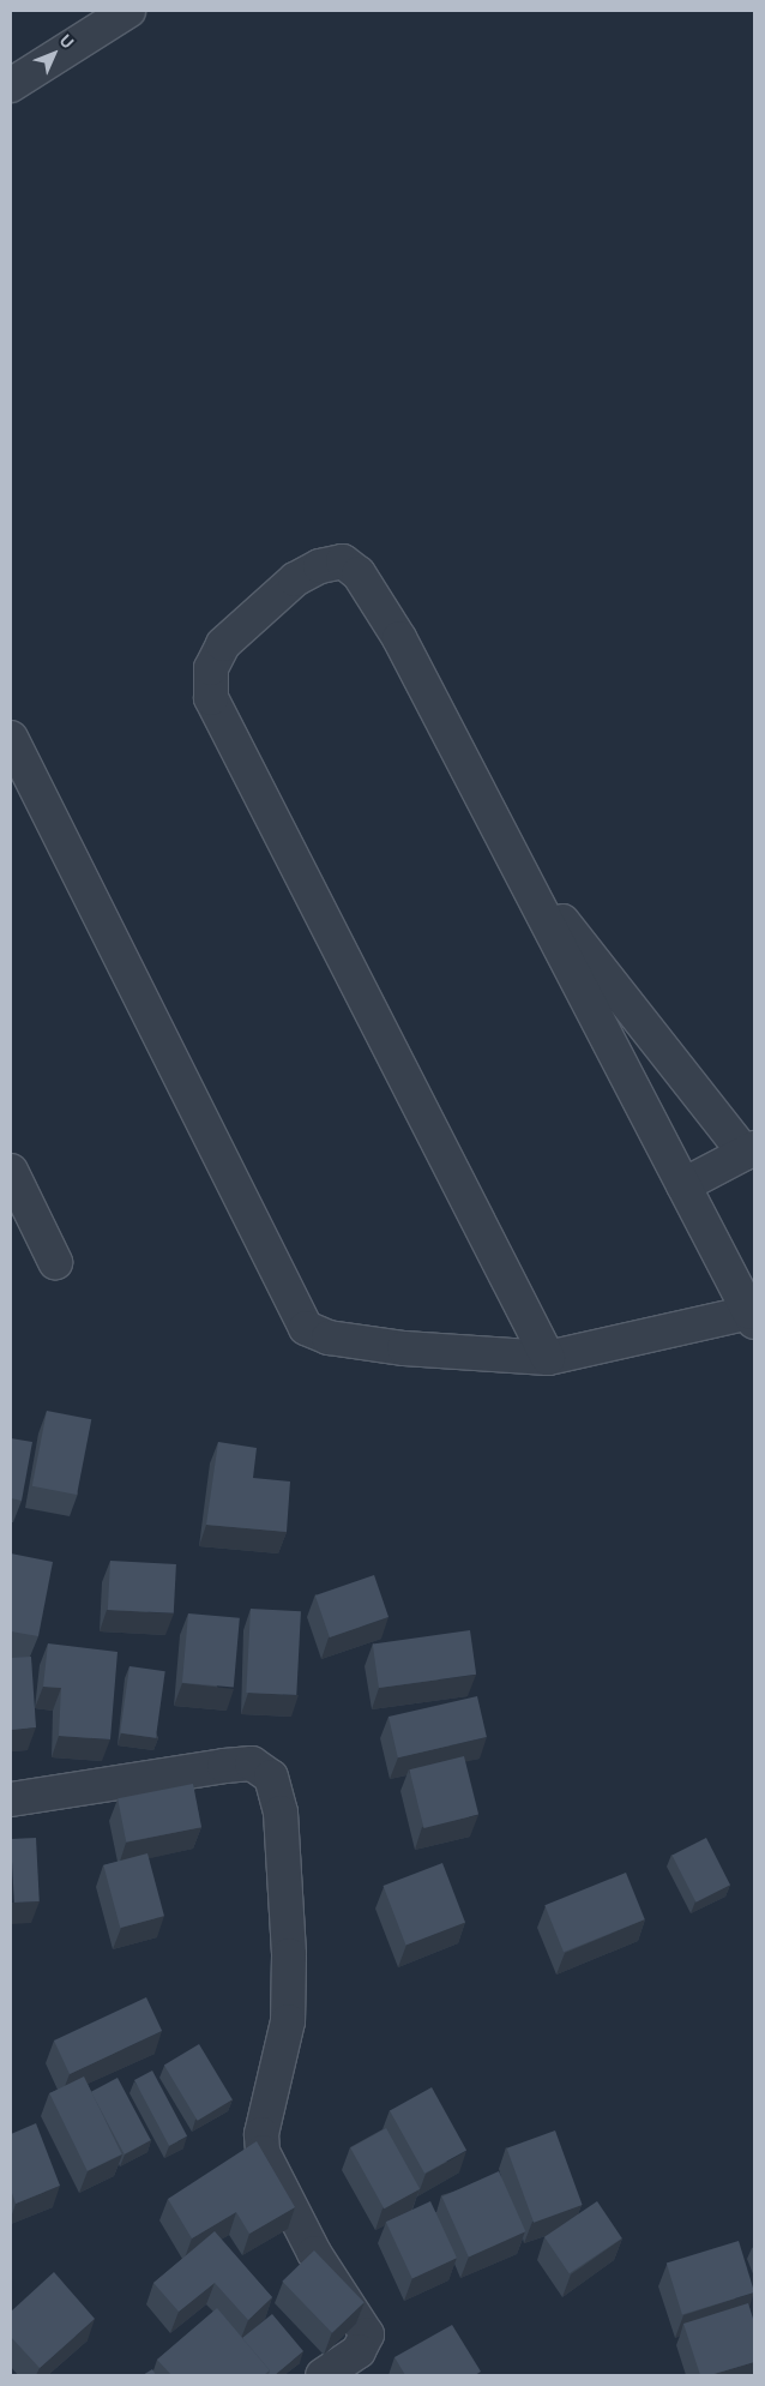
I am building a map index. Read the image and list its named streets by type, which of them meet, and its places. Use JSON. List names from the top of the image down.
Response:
{
  "north": "top right"
}
